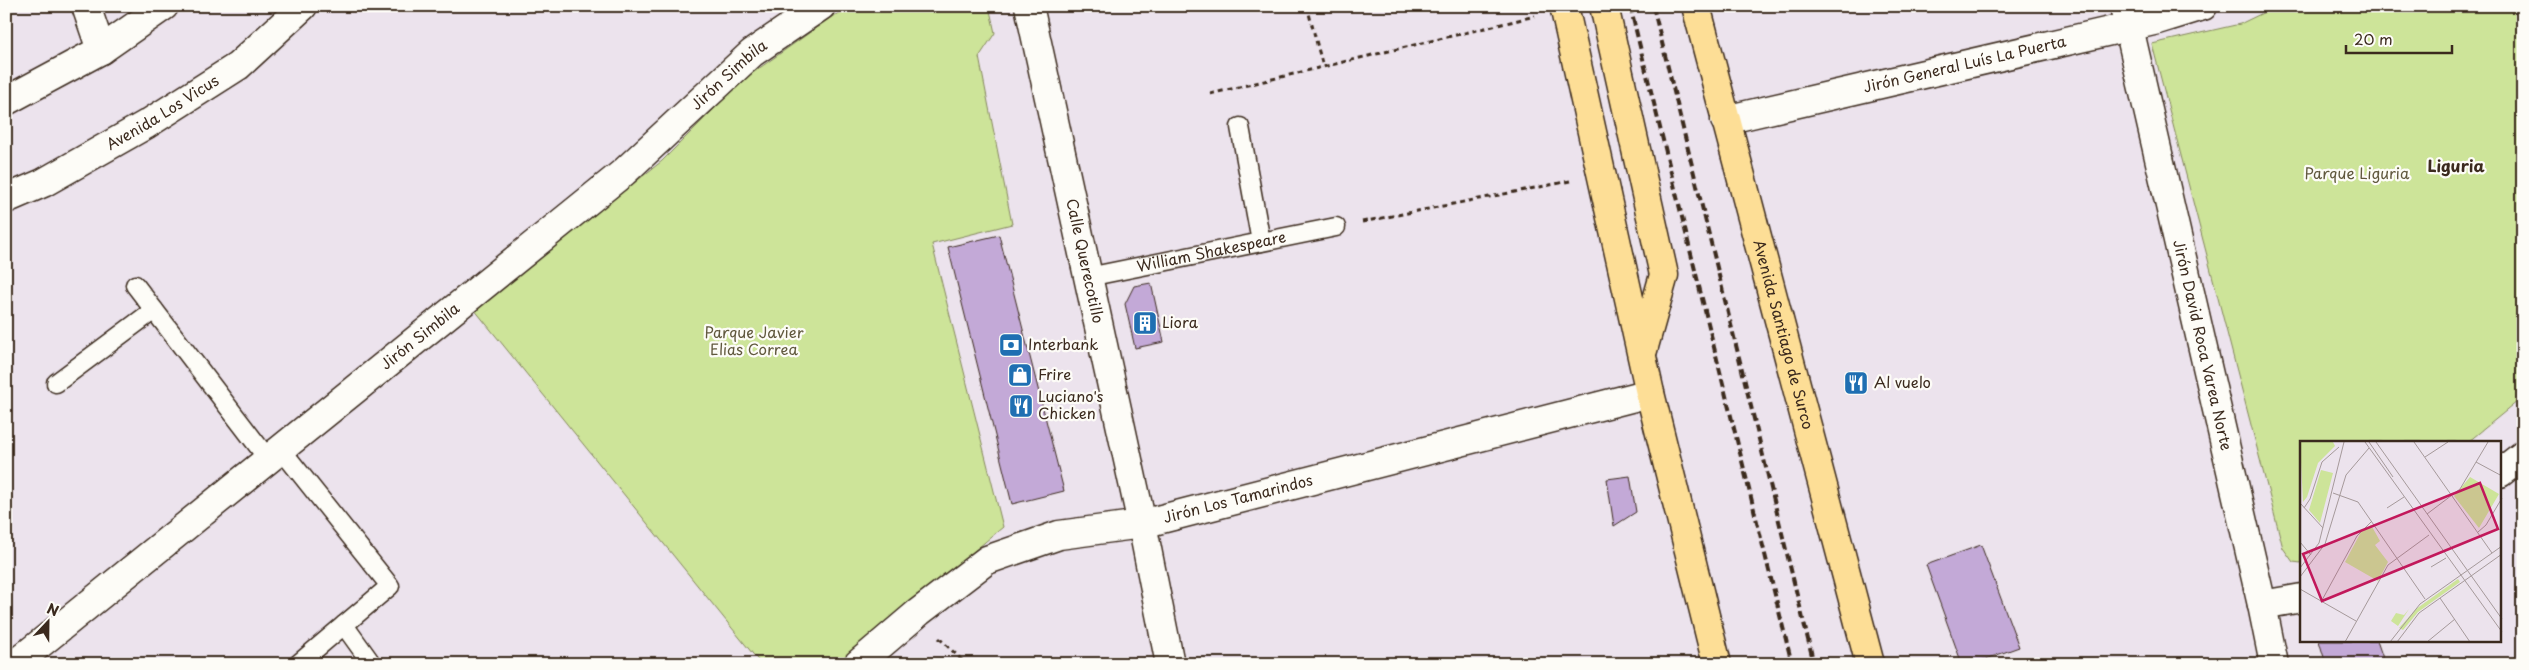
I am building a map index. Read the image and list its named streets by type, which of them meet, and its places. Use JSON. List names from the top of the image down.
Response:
{
  "streets": {
    "main road": ["Avenida Santiago de Surco"],
    "street": [
      "Jirón General Luís La Puerta",
      "Jirón Simbila",
      "Avenida Los Vicus",
      "Calle Querecotillo",
      "Jirón David Roca Varea Norte",
      "Jirón Los Tamarindos"
    ],
    "lane": ["William Shakespeare"]
  },
  "crossings": [
    ["Jirón General Luís La Puerta", "Avenida Santiago de Surco"],
    ["Jirón General Luís La Puerta", "Jirón David Roca Varea Norte"],
    ["William Shakespeare", "Calle Querecotillo"],
    ["Calle Querecotillo", "Jirón Los Tamarindos"]
  ],
  "districts": ["Liguria"],
  "parks": ["Parque Liguria", "Parque Javier Elias Correa"],
  "places": {
    "building": ["Liora"],
    "bank": ["Interbank"],
    "shop": ["Frire"],
    "restaurant": ["Al vuelo", "Luciano's Chicken"]
  },
  "scale_bar": "20 m",
  "north": "top"
}
